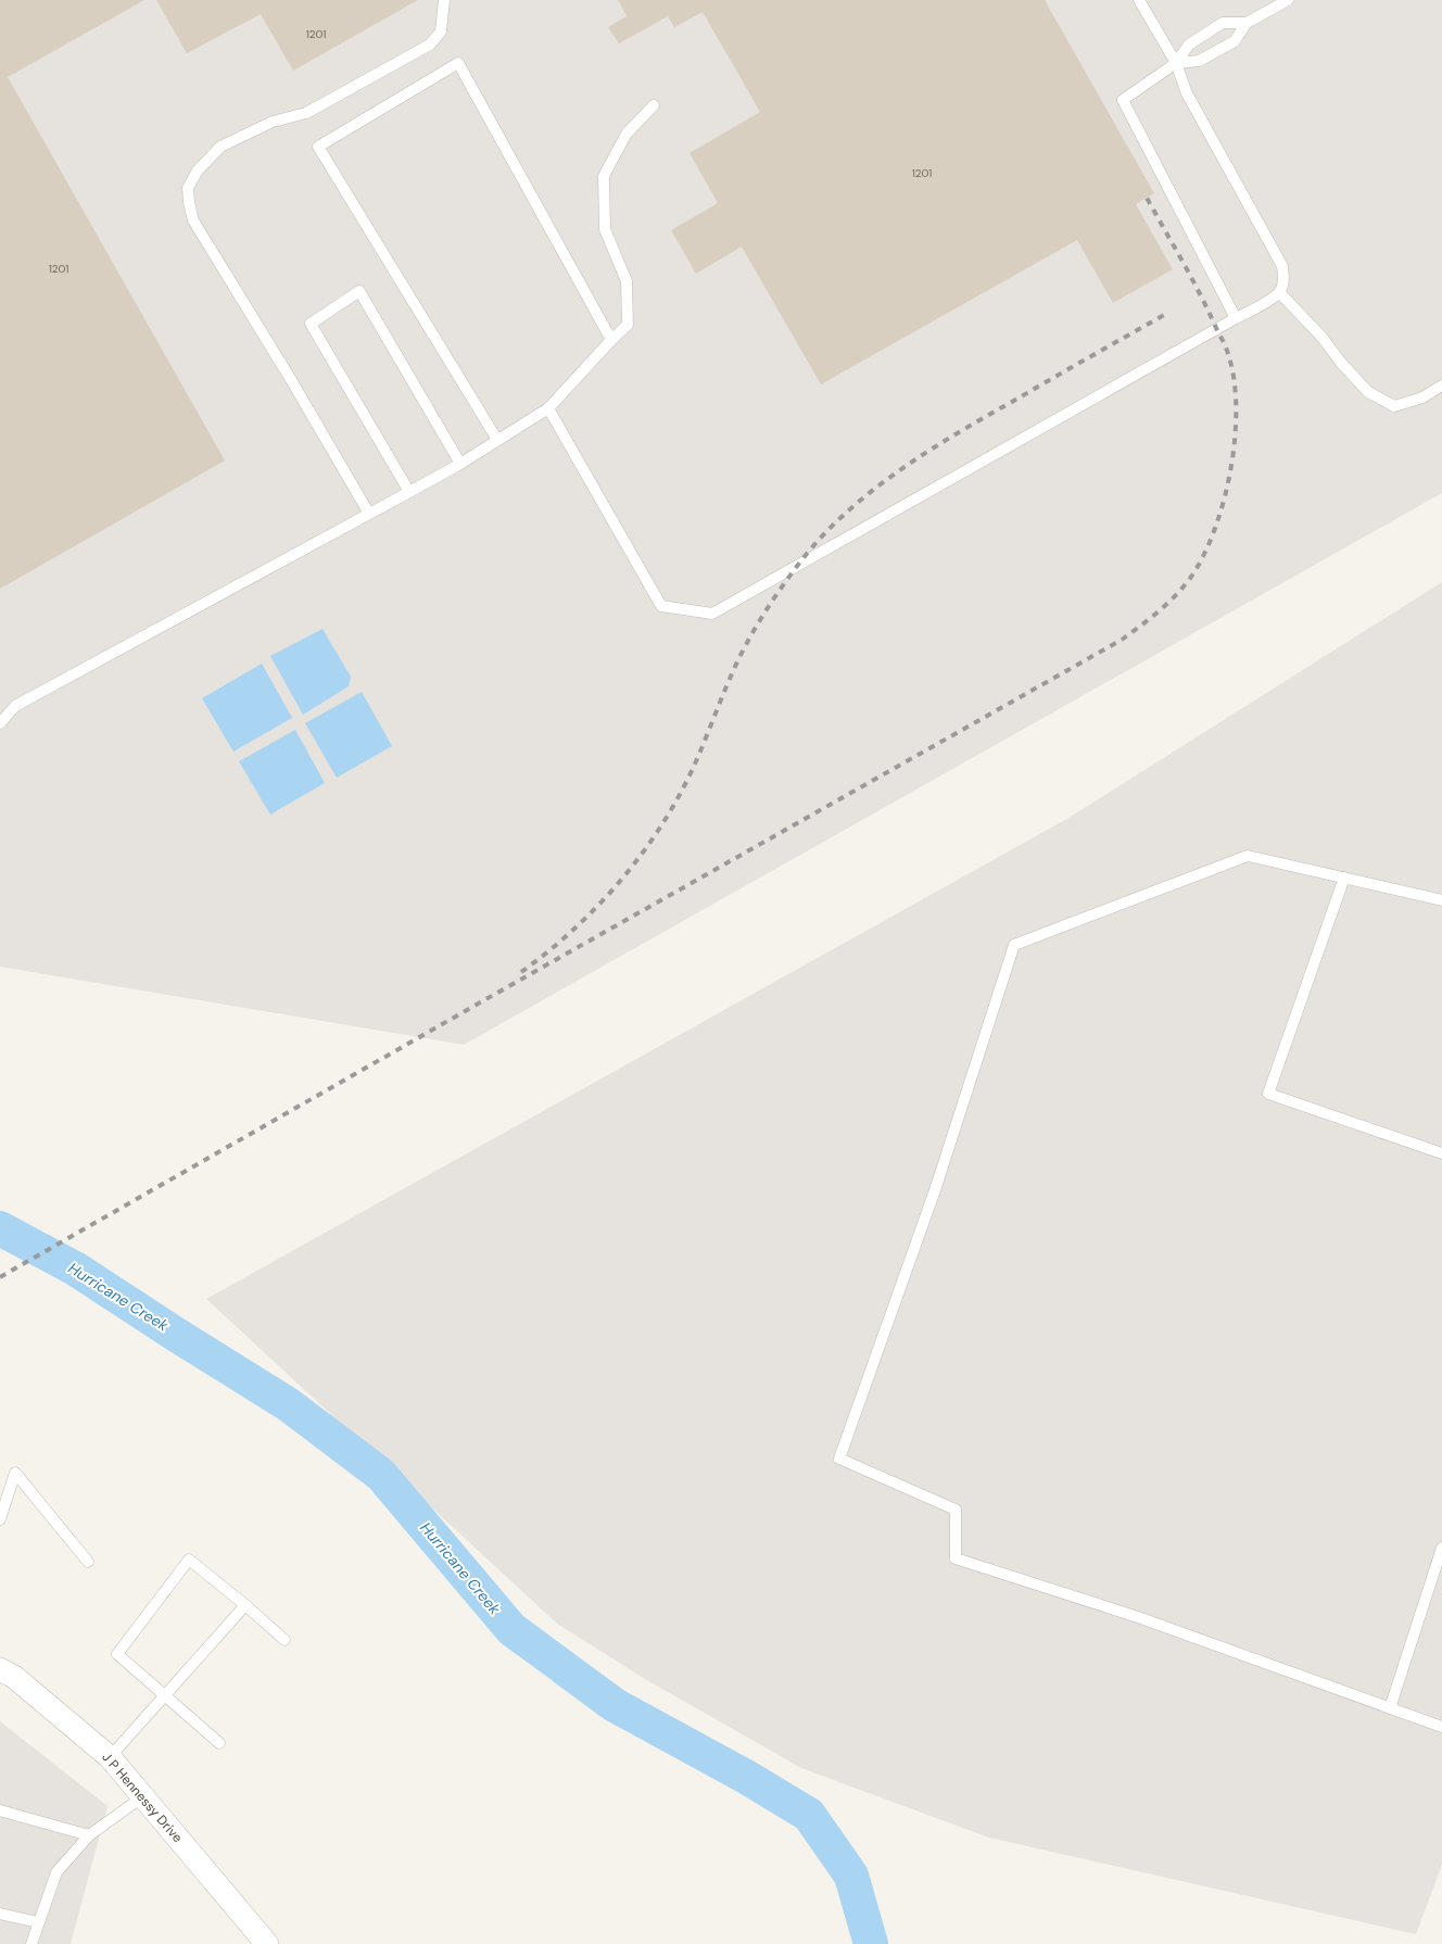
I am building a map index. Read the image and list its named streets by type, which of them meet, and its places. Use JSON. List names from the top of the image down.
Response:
{
  "streets": {
    "street": ["J P Hennessy Drive"]
  },
  "water": ["Hurricane Creek"],
  "house_numbers": ["1201", "1201", "1201"]
}
